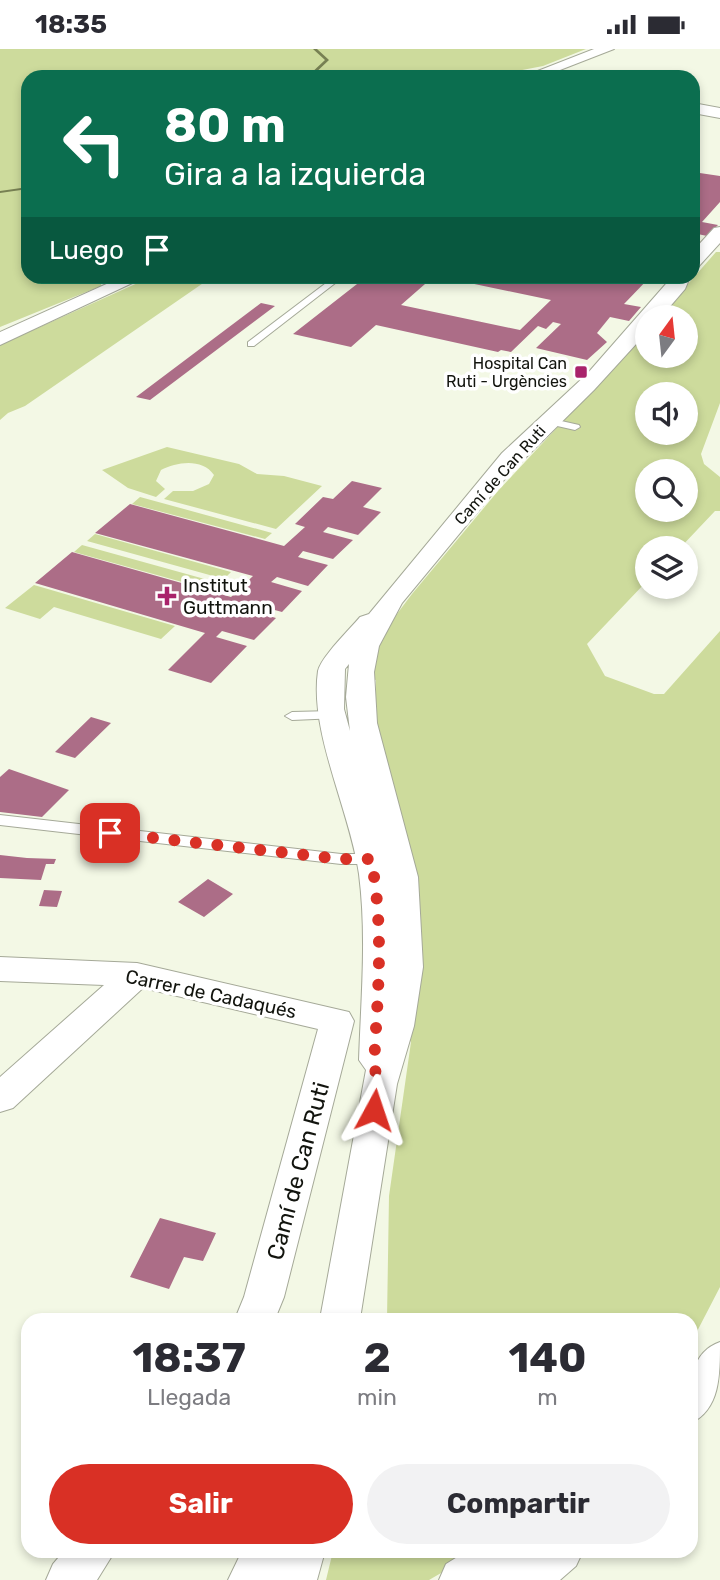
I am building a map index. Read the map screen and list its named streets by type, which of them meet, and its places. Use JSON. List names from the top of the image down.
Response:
{
  "streets": {
    "street": ["Camí de Can Ruti", "Carrer de Cadaqués"]
  },
  "crossings": [
    ["Camí de Can Ruti", "Carrer de Cadaqués"]
  ],
  "places": {
    "transit": ["Hospital Can Ruti - Urgències"],
    "health": ["Institut Guttmann"]
  },
  "north": "top",
  "page": {
    "status": "18:35",
    "turn": ["80 m", "Gira a la izquierda"],
    "then": "Luego",
    "eta": [
      "18:37",
      "Llegada",
      "2",
      "min",
      "140",
      "m"
    ],
    "buttons": ["Salir", "Compartir"]
  }
}
